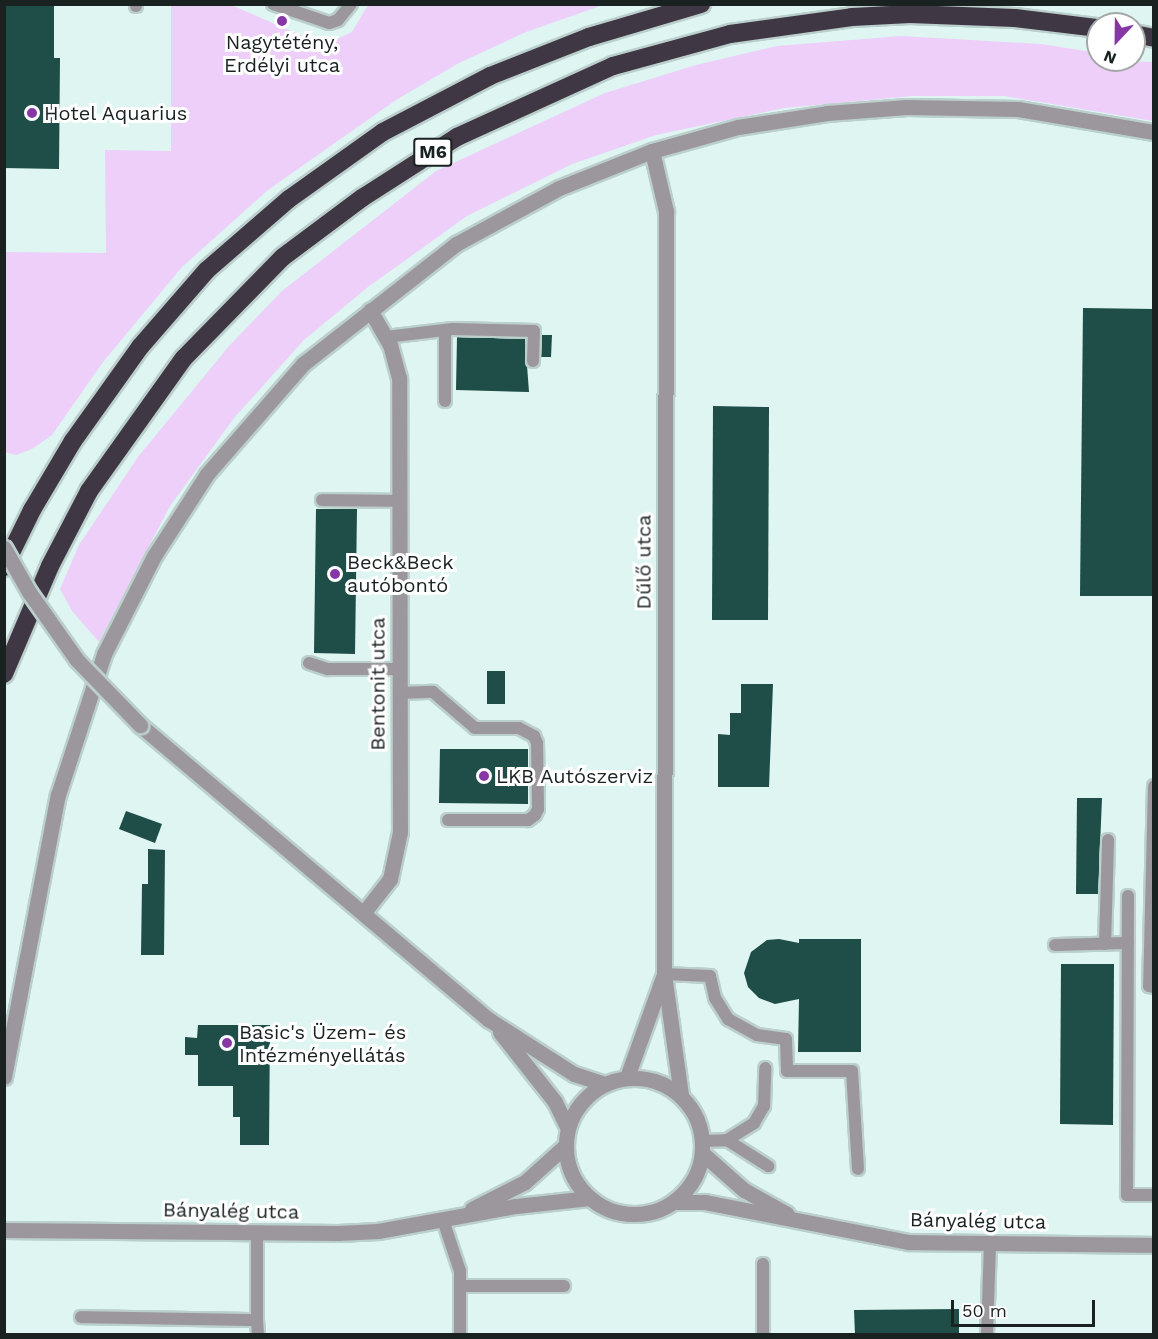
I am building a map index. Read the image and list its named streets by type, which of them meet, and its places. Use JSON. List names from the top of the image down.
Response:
{
  "streets": {
    "highway": ["M6"],
    "street": ["Dűlő utca", "Bentonit utca", "Bányalég utca"]
  },
  "crossings": [
    ["Dűlő utca", "Bányalég utca"]
  ],
  "places": [
    "Nagytétény, Erdélyi utca",
    "Hotel Aquarius",
    "Beck&Beck autóbontó",
    "LKB Autószerviz",
    "Basic's Üzem- és Intézményellátás"
  ],
  "scale_bar": "50 m",
  "north": "bottom"
}
